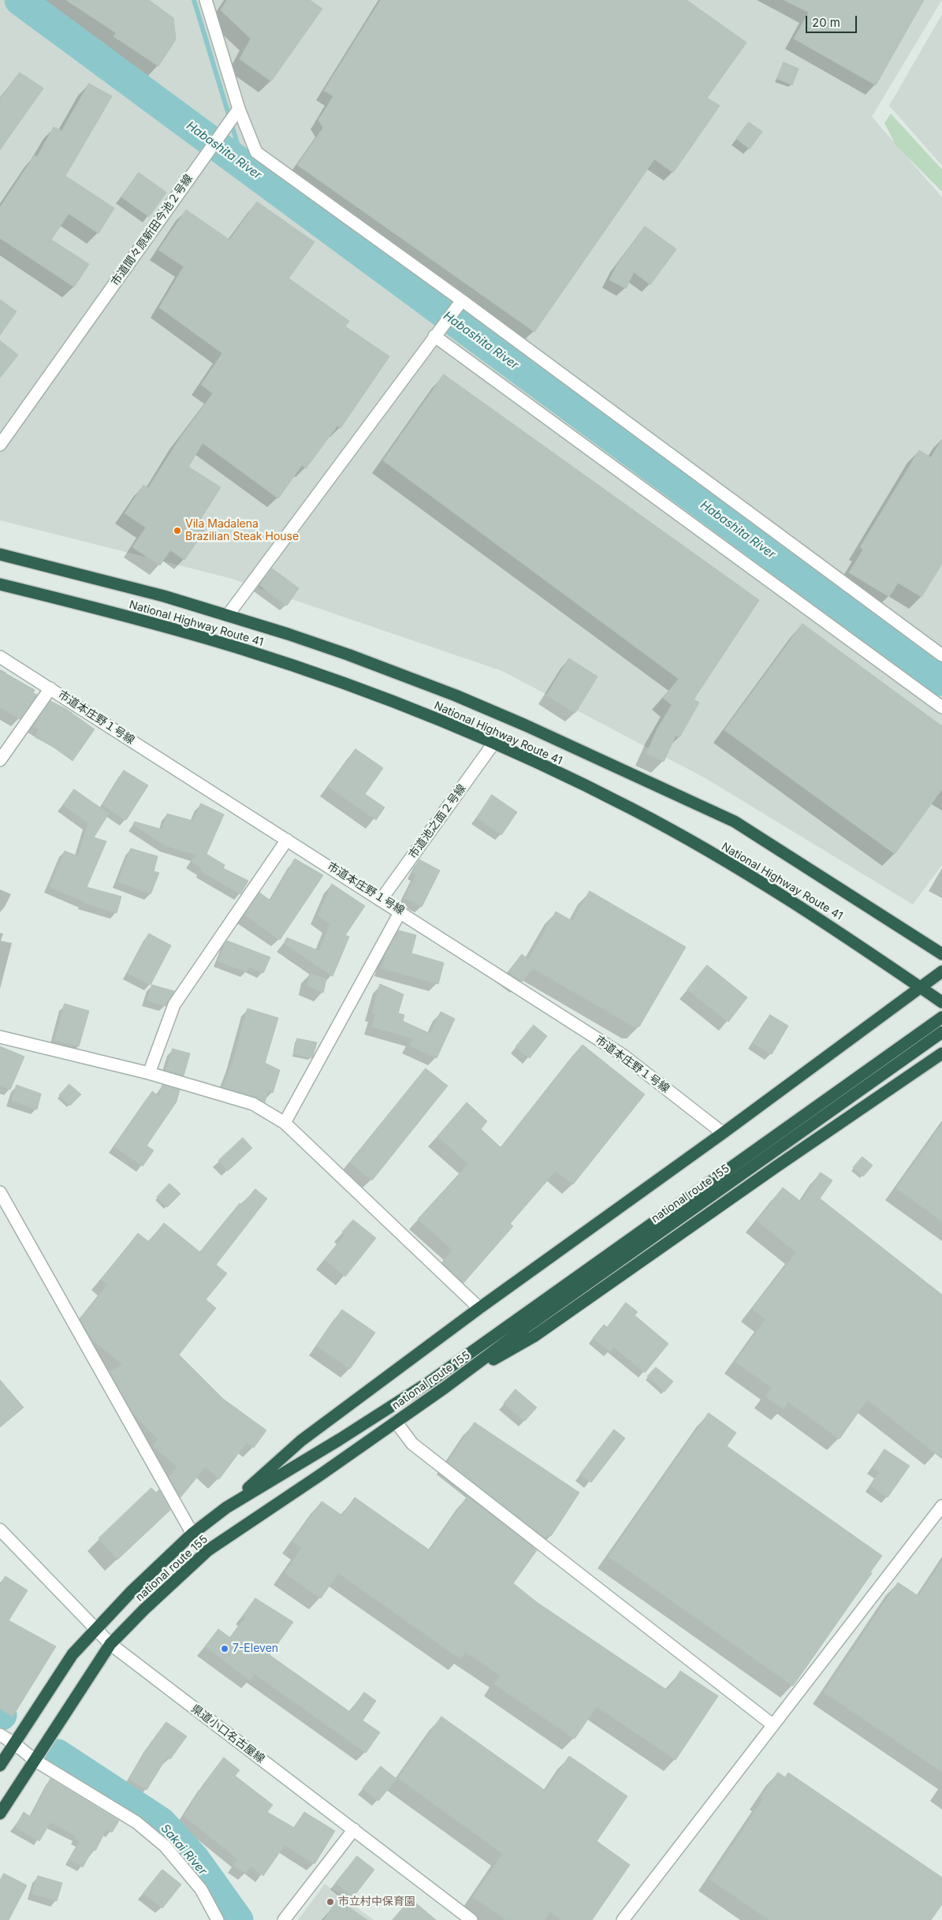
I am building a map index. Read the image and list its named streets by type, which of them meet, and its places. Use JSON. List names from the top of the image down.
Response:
{
  "streets": {
    "highway": ["National Highway Route 41", "national route 155"],
    "street": [
      "市道間々原新田今池２号線",
      "市道本庄野１号線",
      "市道池之面２号線",
      "県道小口名古屋線"
    ]
  },
  "crossings": [
    ["National Highway Route 41", "市道池之面２号線"],
    ["市道本庄野１号線", "市道池之面２号線"],
    ["national route 155", "県道小口名古屋線"]
  ],
  "water": ["Habashita River", "Sakai River"],
  "places": ["Vila Madalena Brazilian Steak House", "7-Eleven", "市立村中保育園"],
  "scale_bar": "20 m"
}
